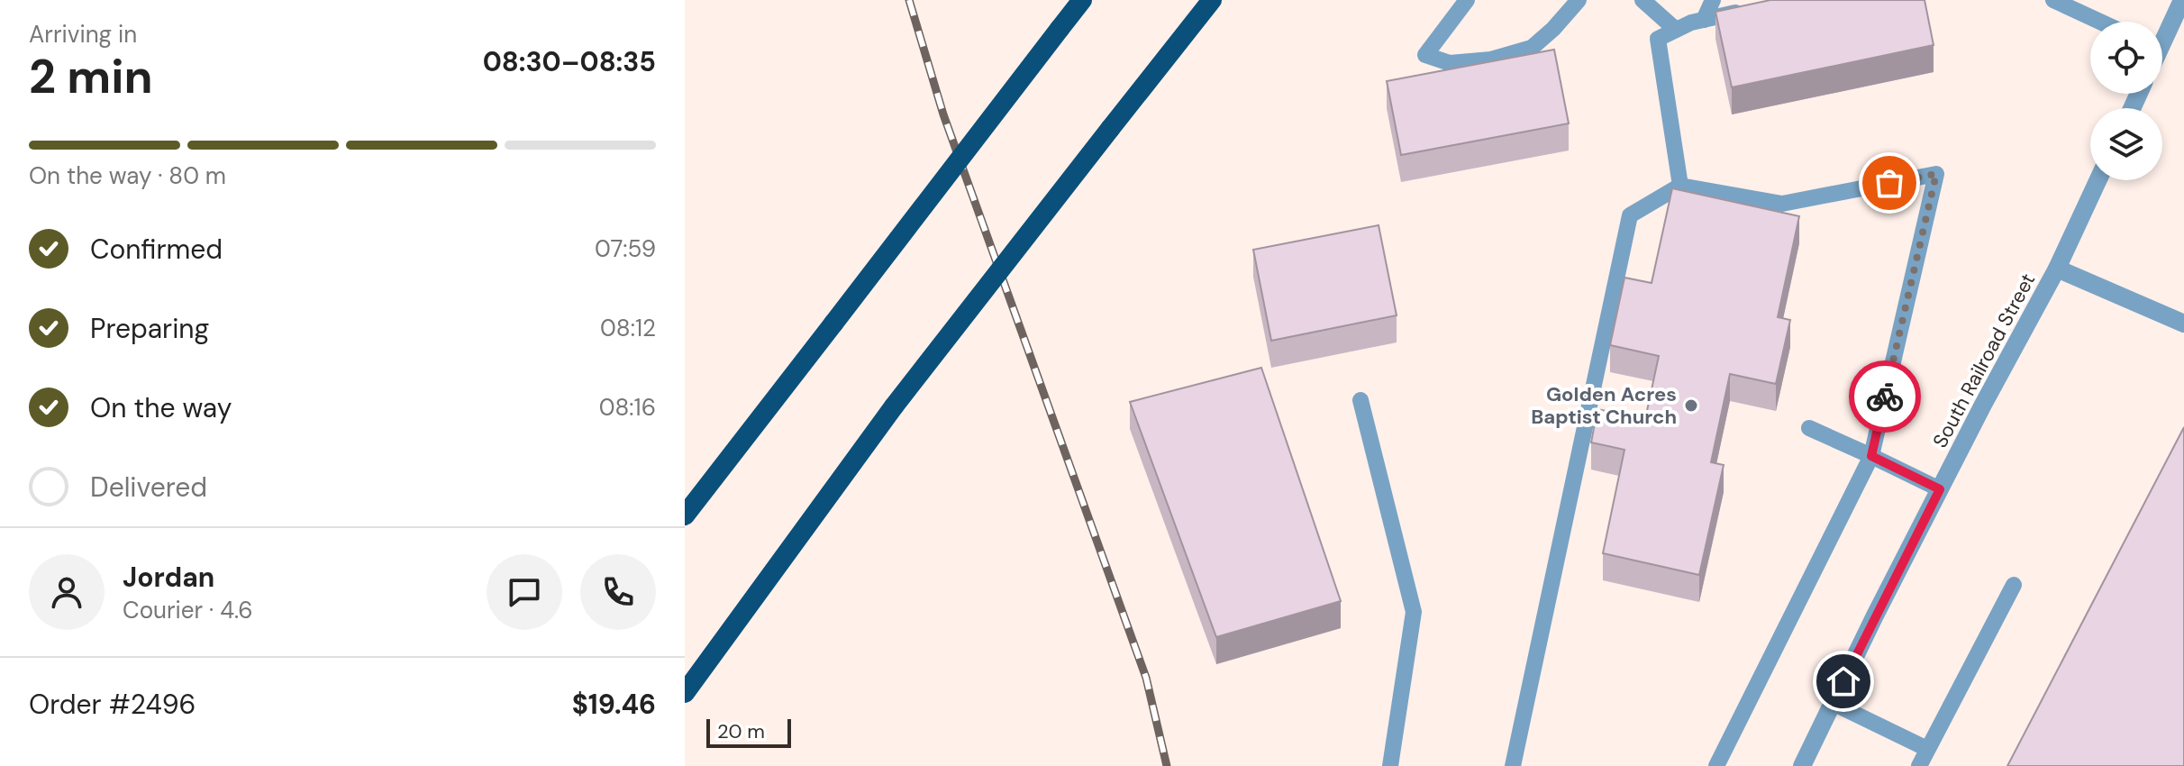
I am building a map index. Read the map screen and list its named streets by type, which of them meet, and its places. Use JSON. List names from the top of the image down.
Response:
{
  "streets": {
    "street": ["South Railroad Street"]
  },
  "places": ["Golden Acres Baptist Church"],
  "scale_bar": "20 m",
  "page": {
    "heading": ["2 min", "Arriving in", "08:30–08:35"],
    "panel": [
      "Jordan",
      "Courier · 4.6",
      "Order #2496",
      "$19.46"
    ],
    "bar": "On the way · 80 m",
    "list": [
      ["Confirmed", "07:59"],
      ["Preparing", "08:12"],
      ["On the way", "08:16"],
      "Delivered"
    ],
    "scale": "20 m"
  }
}
